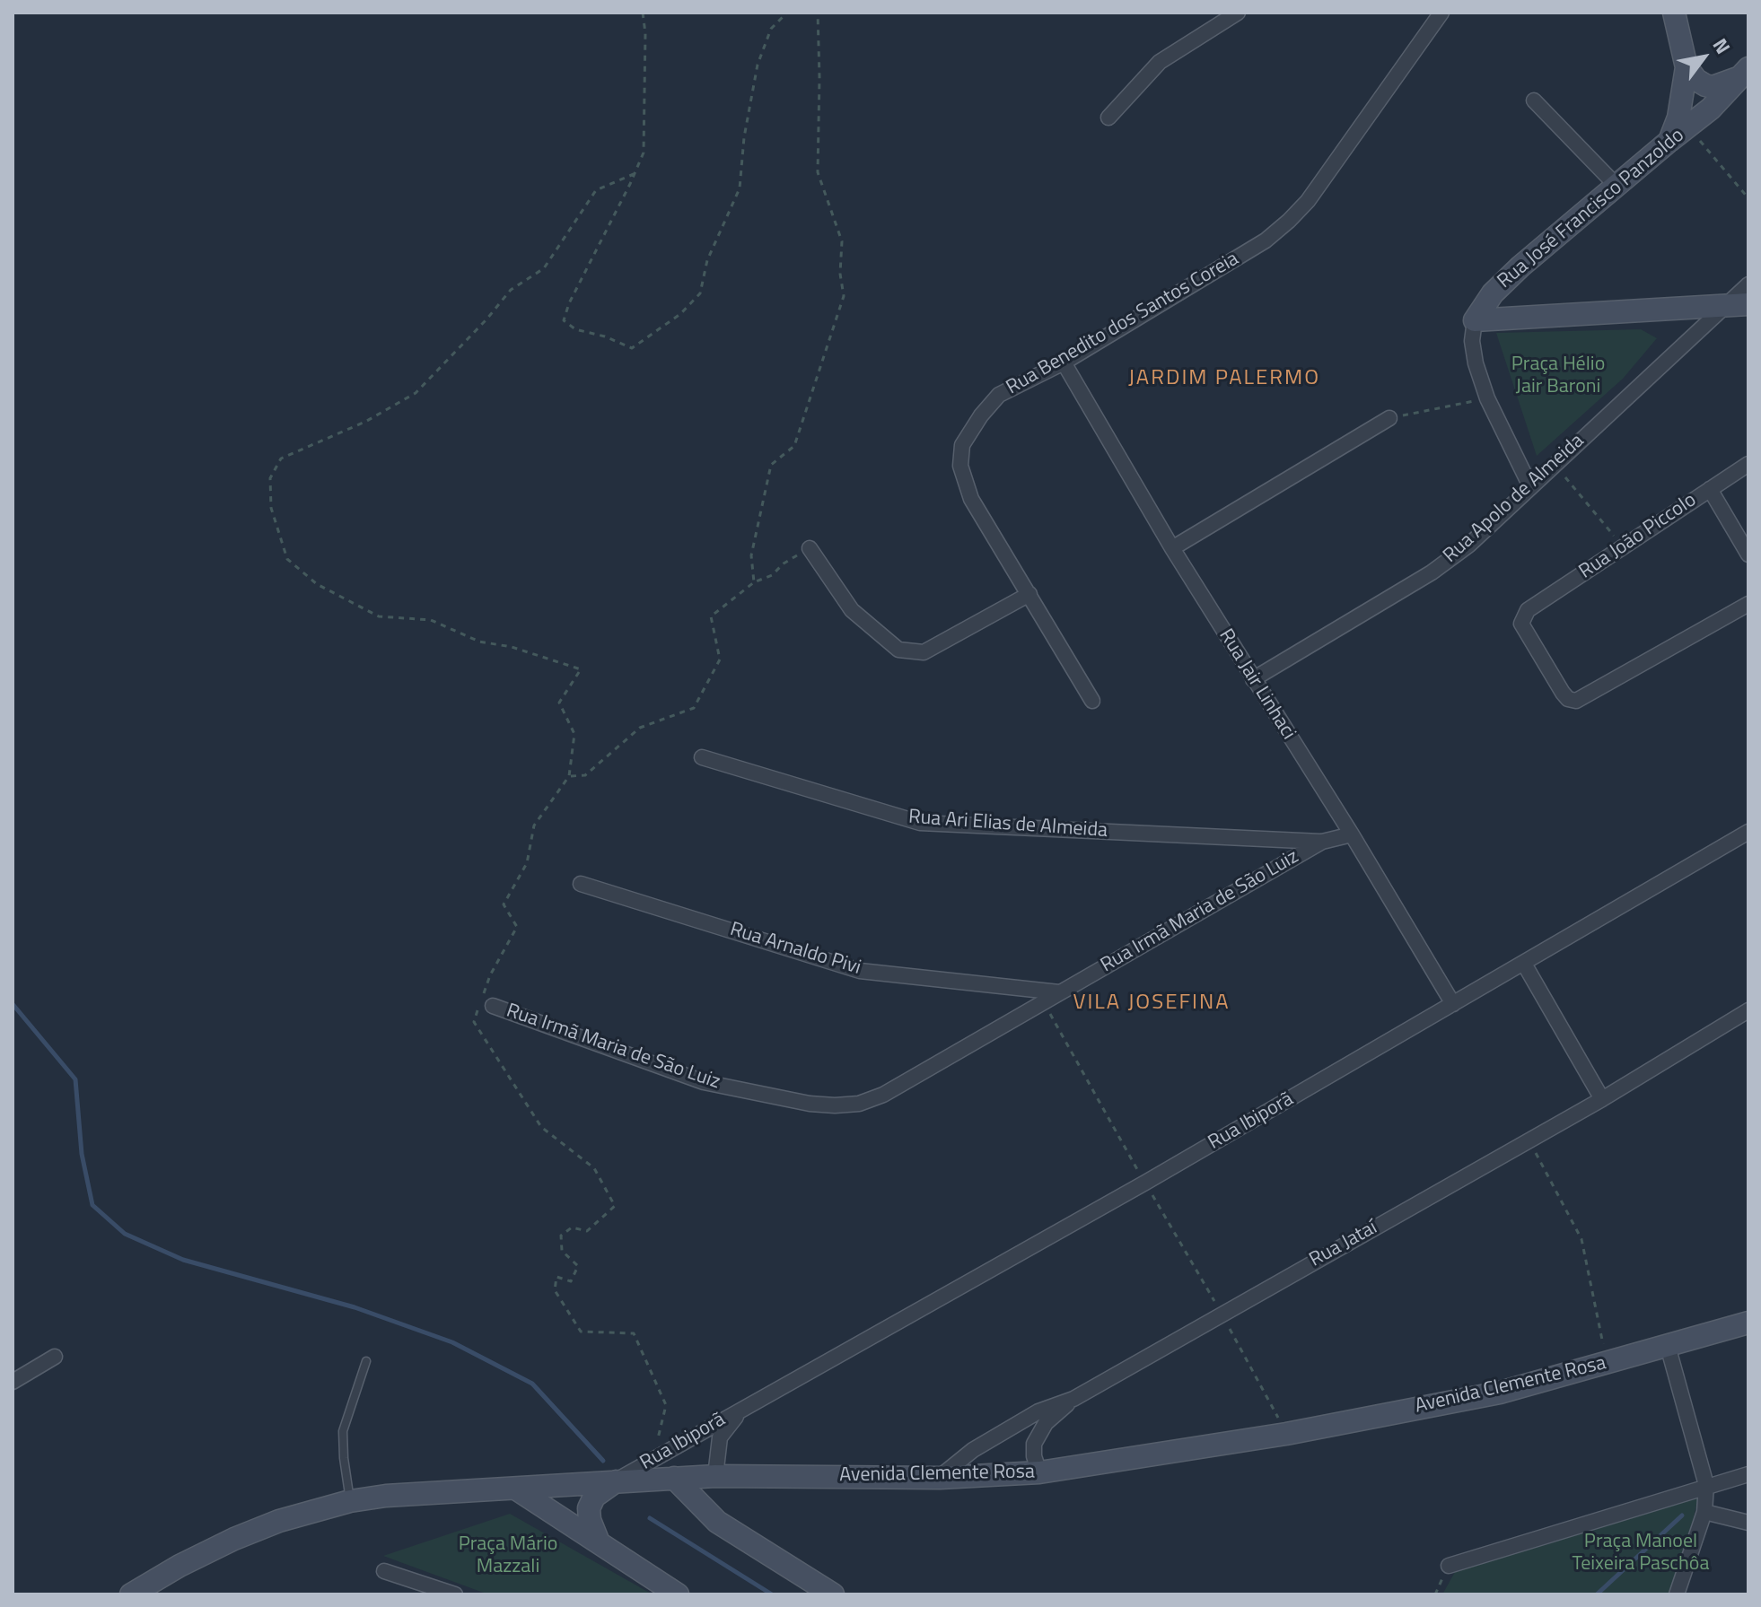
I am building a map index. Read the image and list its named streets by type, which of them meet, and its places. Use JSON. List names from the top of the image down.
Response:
{
  "streets": {
    "main road": ["Rua José Francisco Panzoldo", "Avenida Clemente Rosa"],
    "street": [
      "Rua Benedito dos Santos Coreia",
      "Rua Apolo de Almeida",
      "Rua João Piccolo",
      "Rua Jair Linhaci",
      "Rua Ari Elias de Almeida",
      "Rua Irmã Maria de São Luiz",
      "Rua Arnaldo Pivi",
      "Rua Ibiporã",
      "Rua Jataí"
    ]
  },
  "crossings": [
    ["Rua Benedito dos Santos Coreia", "Rua Jair Linhaci"],
    ["Rua Apolo de Almeida", "Rua Jair Linhaci"],
    ["Rua Jair Linhaci", "Rua Irmã Maria de São Luiz"],
    ["Rua Jair Linhaci", "Rua Ibiporã"],
    ["Rua Ari Elias de Almeida", "Rua Irmã Maria de São Luiz"],
    ["Rua Irmã Maria de São Luiz", "Rua Arnaldo Pivi"],
    ["Rua Ibiporã", "Avenida Clemente Rosa"],
    ["Rua Jataí", "Avenida Clemente Rosa"]
  ],
  "districts": ["JARDIM PALERMO", "VILA JOSEFINA"],
  "parks": ["Praça Hélio Jair Baroni", "Praça Manoel Teixeira Paschôa", "Praça Mário Mazzali"],
  "north": "top right"
}
